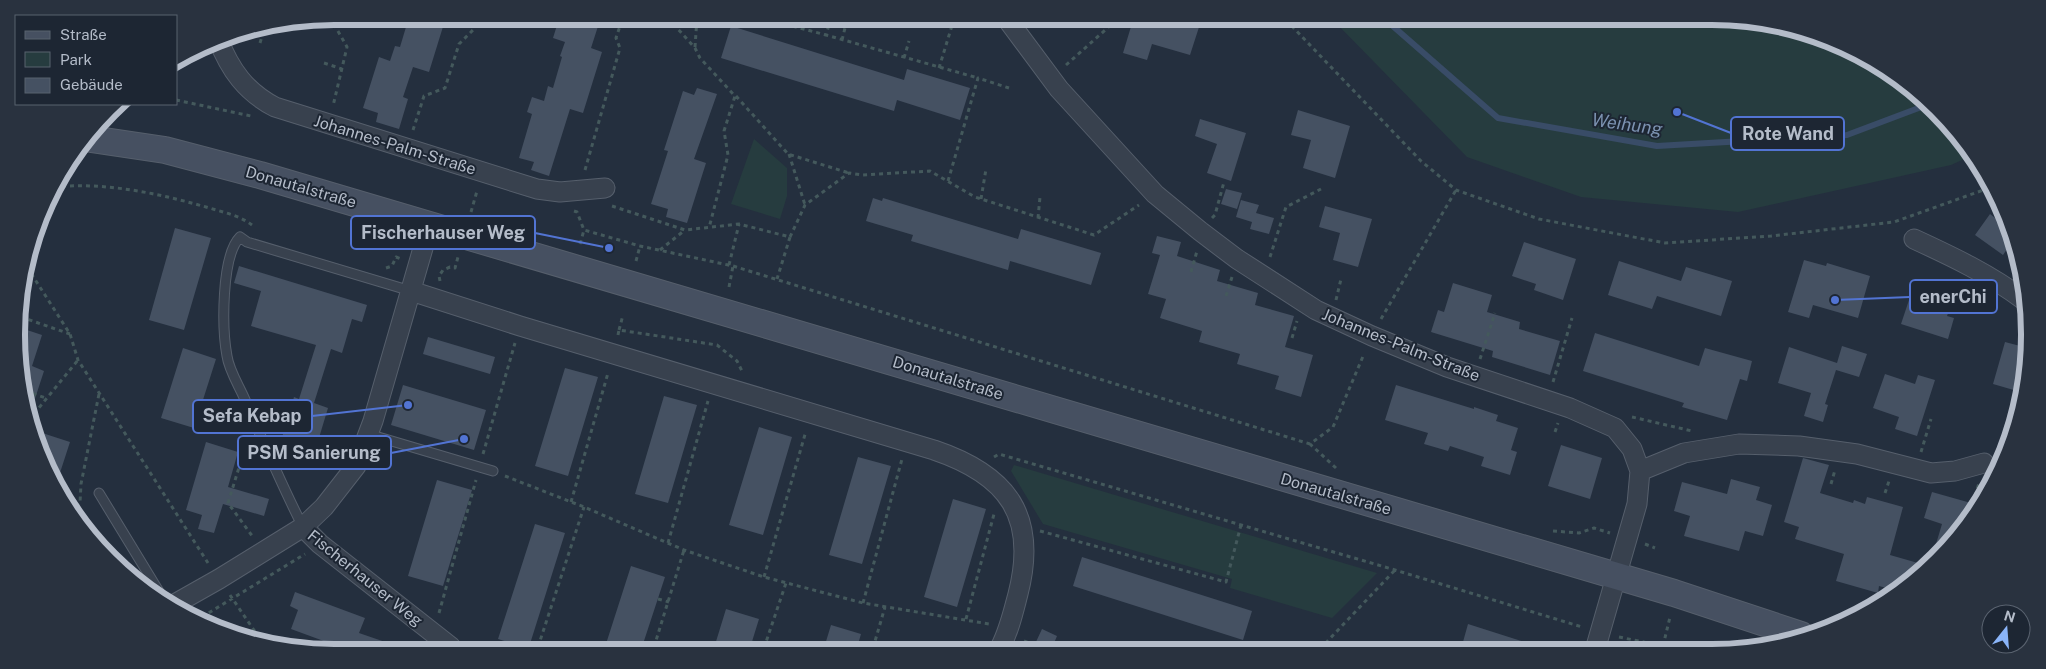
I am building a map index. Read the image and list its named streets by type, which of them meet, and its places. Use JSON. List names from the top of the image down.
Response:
{
  "streets": {
    "main road": ["Donautalstraße"],
    "street": ["Johannes-Palm-Straße", "Fischerhauser Weg"]
  },
  "crossings": [
    ["Johannes-Palm-Straße", "Donautalstraße"],
    ["Donautalstraße", "Fischerhauser Weg"]
  ],
  "water": ["Weihung"],
  "places": [
    "Rote Wand",
    "Fischerhauser Weg",
    "enerChi",
    "Sefa Kebap",
    "PSM Sanierung"
  ],
  "legend": ["Straße", "Park", "Gebäude"],
  "north": "top"
}
